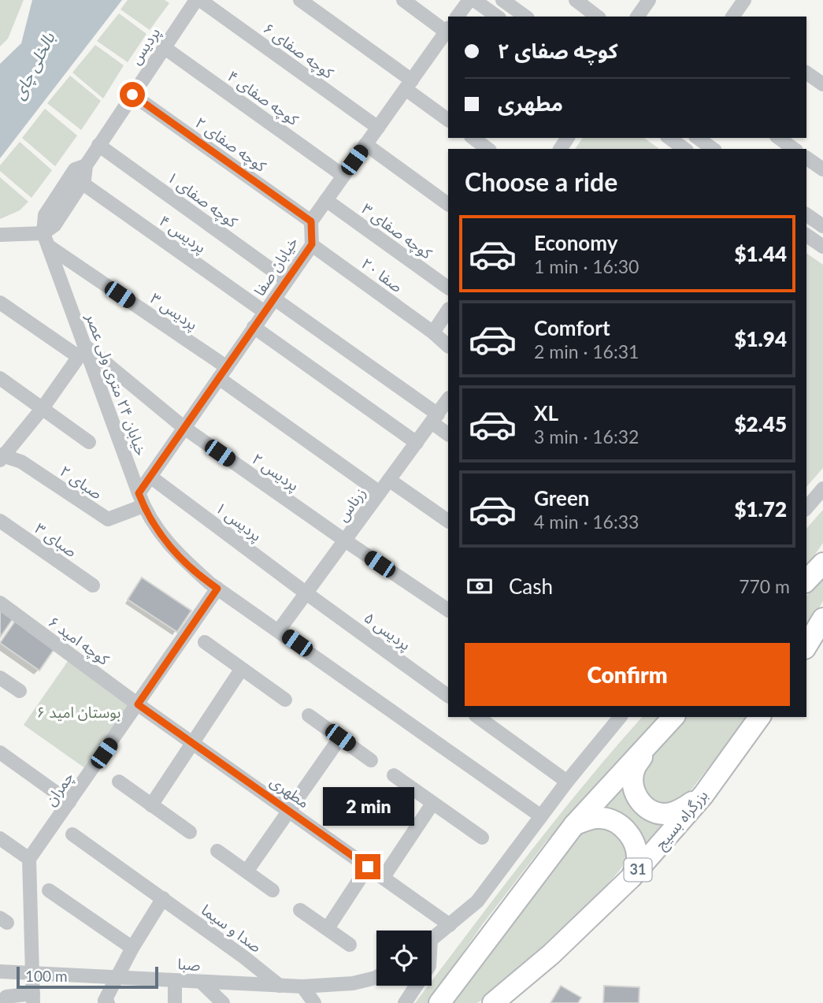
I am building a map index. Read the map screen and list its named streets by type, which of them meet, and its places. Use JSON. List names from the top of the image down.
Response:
{
  "streets": {
    "highway": ["بزرگراه بسیج", "31"],
    "street": [
      "پردیس",
      "کوچه صفای ۶",
      "کوچه صفای ۴",
      "کوچه صفای ۲",
      "کوچه صفای ۱",
      "کوچه صفای ۳",
      "پردیس ۴",
      "خیابان صفا",
      "صفا ۲۰",
      "پردیس ۳",
      "خیابان ۲۴ متری ولی عصر",
      "پردیس ۲",
      "صبای ۲",
      "زرناس",
      "پردیس ۱",
      "صبای ۳",
      "پردیس ۵",
      "کوچه امید ۶",
      "چمران",
      "مطهری",
      "صدا و سیما",
      "صبا"
    ]
  },
  "crossings": [
    ["پردیس", "کوچه صفای ۶"],
    ["پردیس", "کوچه صفای ۴"],
    ["پردیس", "کوچه صفای ۲"],
    ["پردیس", "کوچه صفای ۱"],
    ["پردیس", "پردیس ۴"],
    ["پردیس", "پردیس ۳"],
    ["پردیس", "خیابان ۲۴ متری ولی عصر"],
    ["کوچه صفای ۲", "خیابان صفا"],
    ["کوچه صفای ۱", "خیابان صفا"],
    ["پردیس ۴", "خیابان صفا"],
    ["خیابان صفا", "صفا ۲۰"],
    ["خیابان صفا", "پردیس ۳"],
    ["خیابان صفا", "خیابان ۲۴ متری ولی عصر"],
    ["خیابان صفا", "پردیس ۲"],
    ["خیابان صفا", "صبای ۲"],
    ["خیابان صفا", "پردیس ۱"],
    ["پردیس ۳", "خیابان ۲۴ متری ولی عصر"],
    ["پردیس ۳", "زرناس"],
    ["خیابان ۲۴ متری ولی عصر", "پردیس ۲"],
    ["خیابان ۲۴ متری ولی عصر", "صبای ۲"],
    ["خیابان ۲۴ متری ولی عصر", "زرناس"],
    ["خیابان ۲۴ متری ولی عصر", "چمران"],
    ["پردیس ۲", "زرناس"],
    ["زرناس", "پردیس ۱"],
    ["زرناس", "پردیس ۵"],
    ["پردیس ۱", "پردیس ۵"],
    ["کوچه امید ۶", "چمران"],
    ["کوچه امید ۶", "مطهری"],
    ["چمران", "مطهری"],
    ["صدا و سیما", "صبا"]
  ],
  "water": ["بالخلی چای"],
  "parks": ["بوستان امید ۶"],
  "scale_bar": "100 m",
  "page": {
    "banner": ["کوچه صفای ۲", "مطهری"],
    "heading": "Choose a ride",
    "list": [
      {
        "name": "Economy",
        "note": "1 min · 16:30",
        "value": "$1.44"
      },
      {
        "name": "Comfort",
        "note": "2 min · 16:31",
        "value": "$1.94"
      },
      {
        "name": "XL",
        "note": "3 min · 16:32",
        "value": "$2.45"
      },
      {
        "name": "Green",
        "note": "4 min · 16:33",
        "value": "$1.72"
      }
    ],
    "pay": ["Cash", "770 m"],
    "buttons": "Confirm",
    "bubble": "2 min",
    "scale": "100 m"
  }
}
